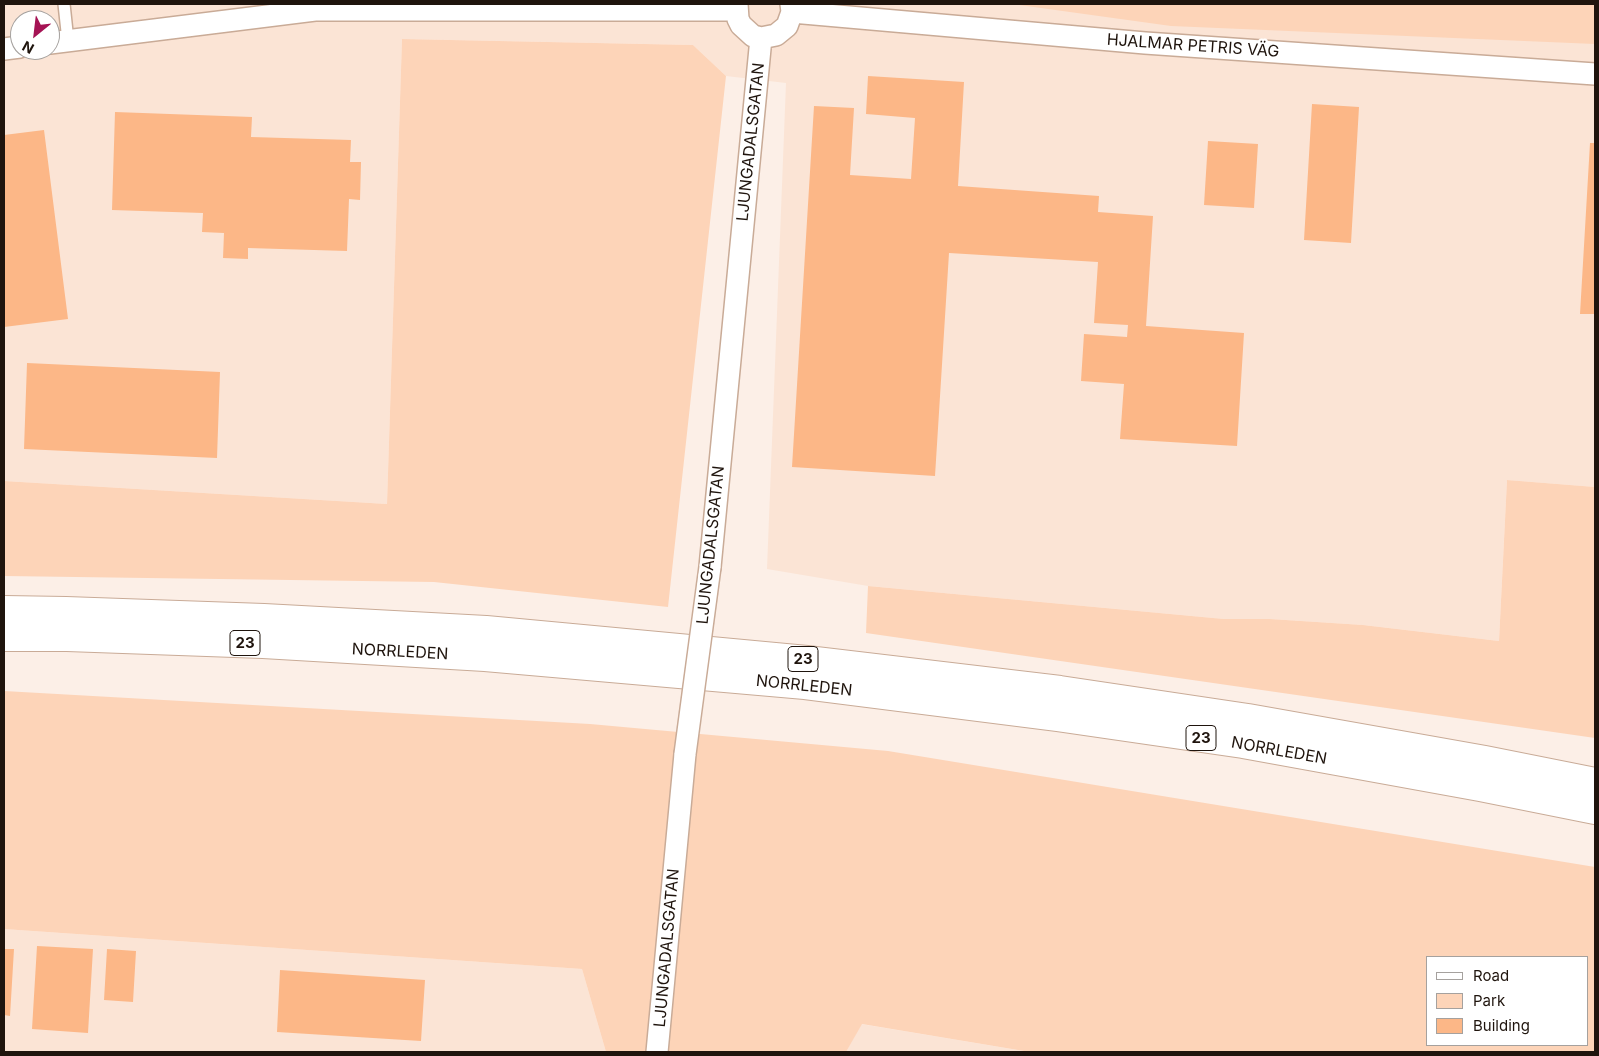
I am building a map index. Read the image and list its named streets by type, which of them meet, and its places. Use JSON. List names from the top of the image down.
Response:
{
  "streets": {
    "highway": ["23", "NORRLEDEN"],
    "street": ["HJALMAR PETRIS VÄG", "LJUNGADALSGATAN"]
  },
  "legend": ["Road", "Park", "Building"],
  "north": "bottom left"
}
